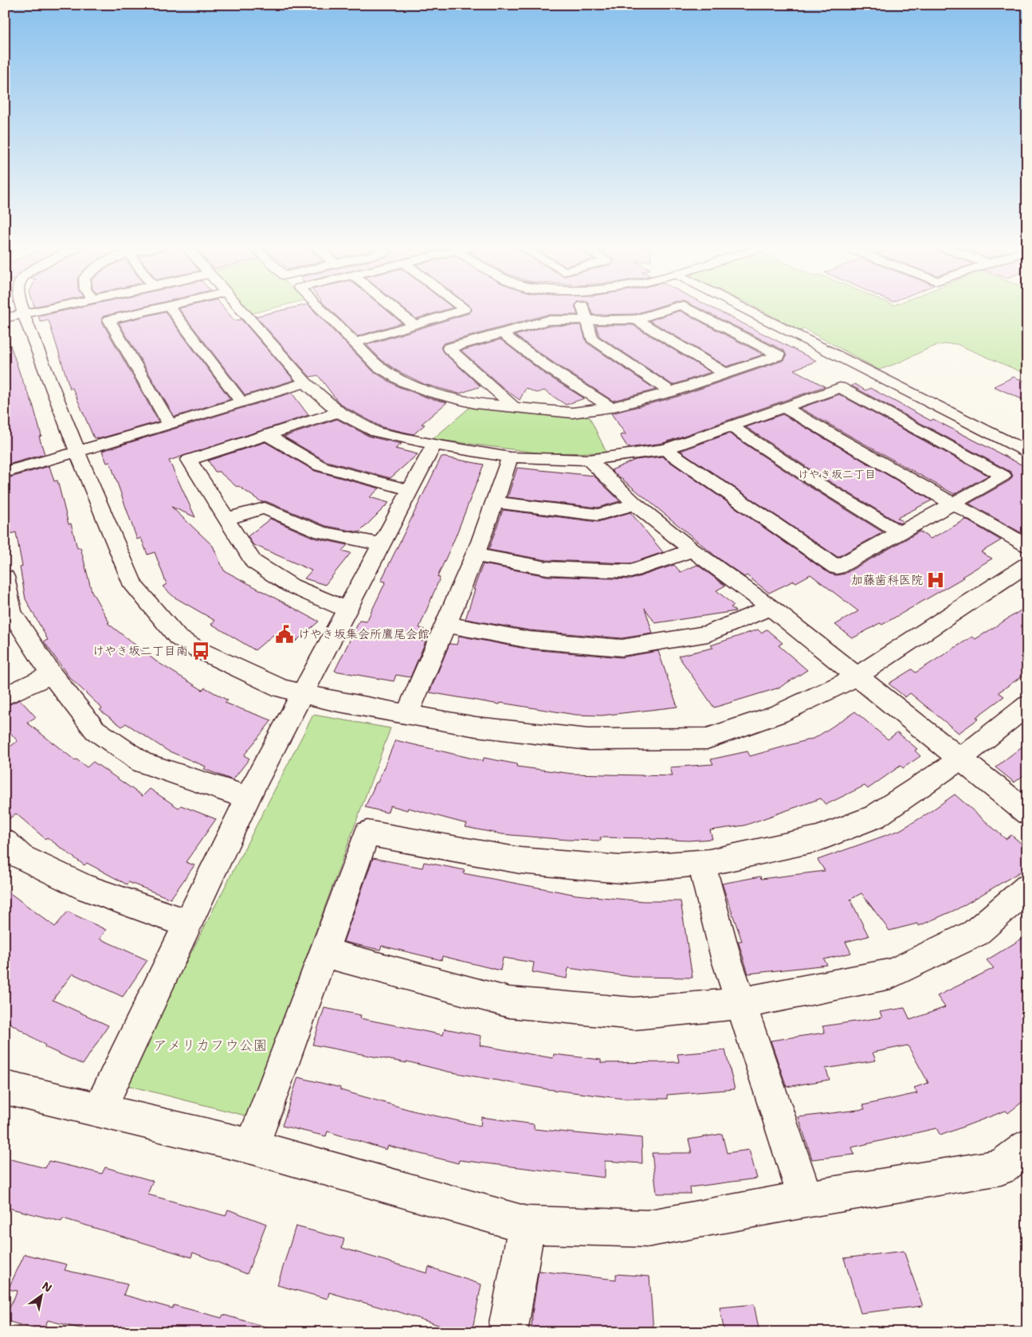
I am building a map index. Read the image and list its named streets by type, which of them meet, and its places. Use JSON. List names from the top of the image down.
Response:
{
  "districts": ["けやき坂二丁目"],
  "parks": ["アメリカフウ公園"],
  "places": {
    "hospital": ["加藤歯科医院"],
    "public building": ["けやき坂集会所鷹尾会館"],
    "bus stop": ["けやき坂二丁目南"]
  },
  "north": "top right"
}
